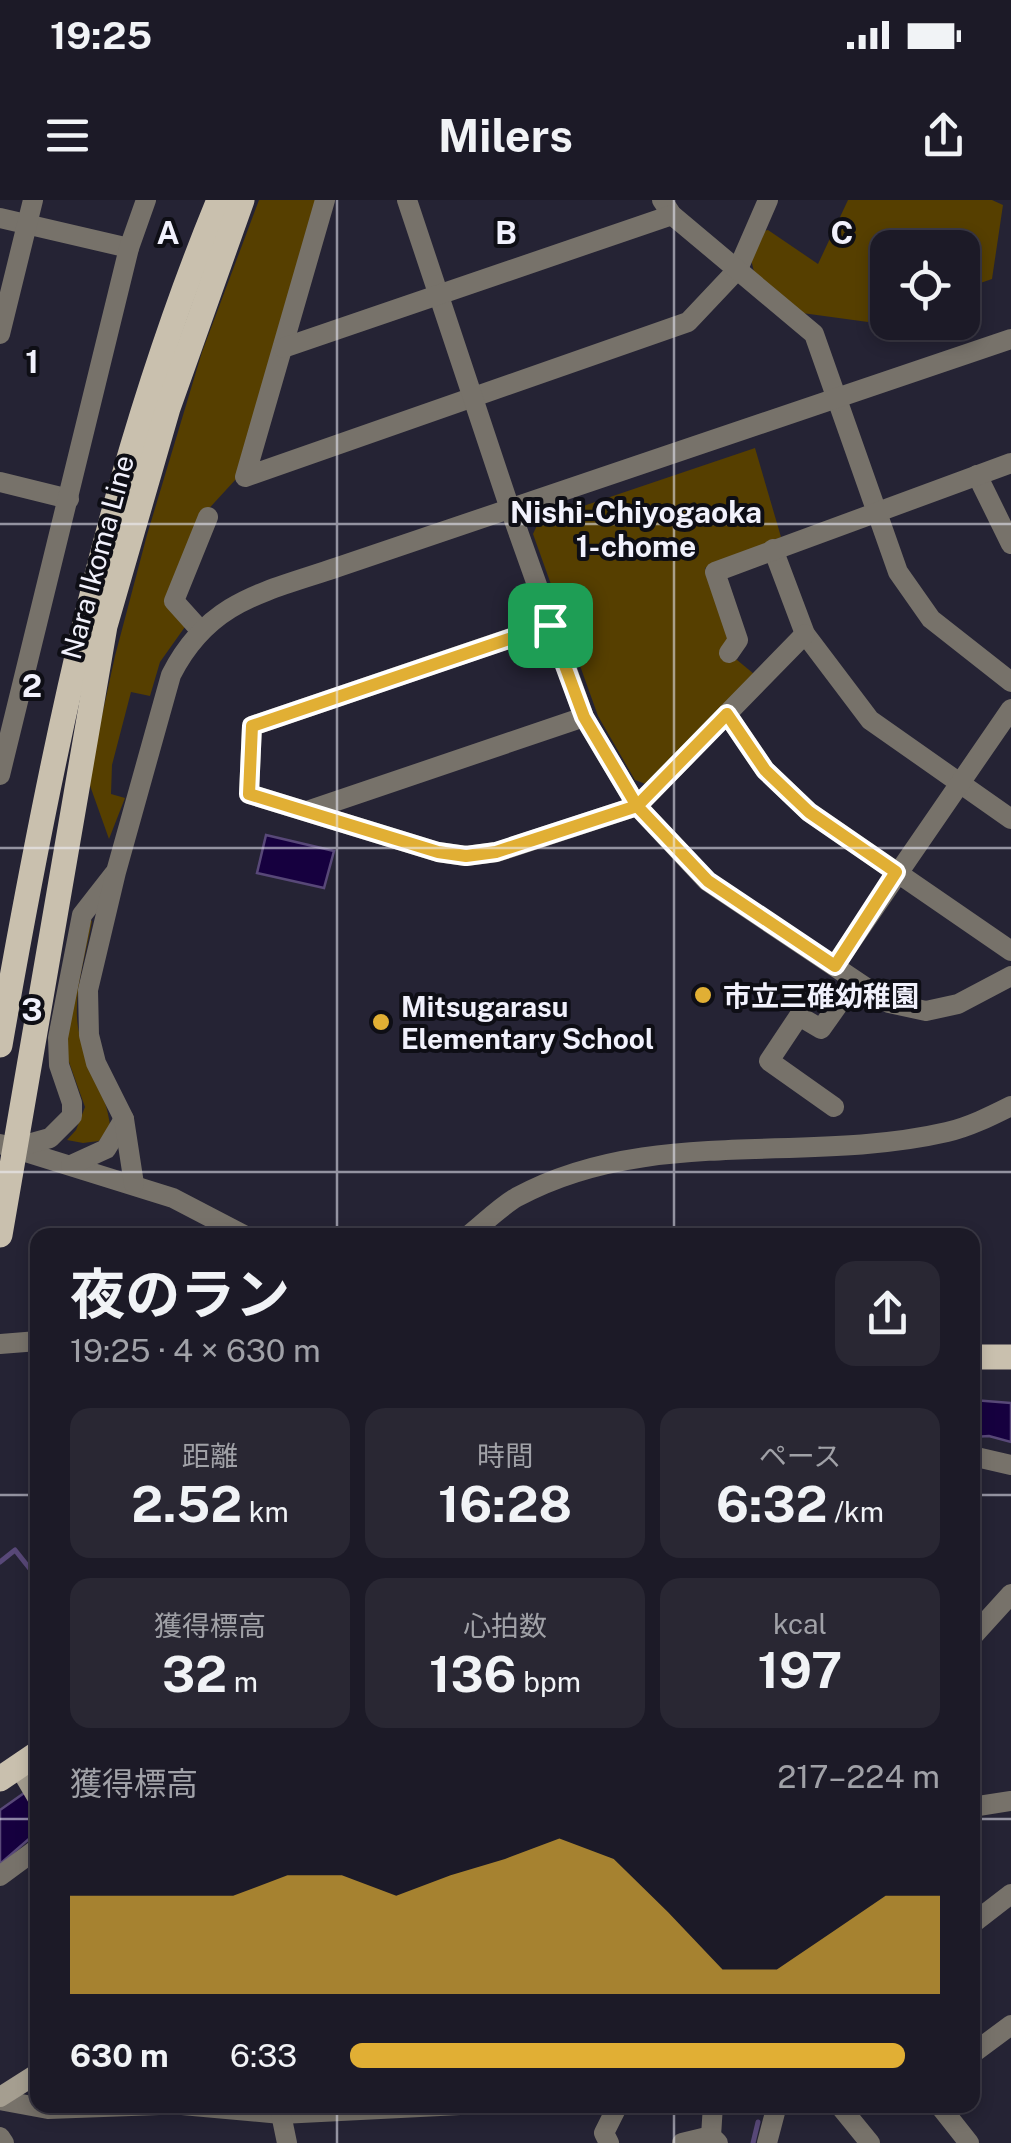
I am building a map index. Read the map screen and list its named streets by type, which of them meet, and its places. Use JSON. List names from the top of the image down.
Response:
{
  "streets": {
    "main road": ["Nara Ikoma Line"]
  },
  "districts": ["Nishi-Chiyogaoka 1-chome"],
  "places": ["市立三碓幼稚園", "Mitsugarasu Elementary School"],
  "page": {
    "status": "19:25",
    "header": "Milers",
    "heading": ["夜のラン", "19:25 · 4 × 630 m"],
    "stats": [
      ["距離", "2.52 km"],
      ["時間", "16:28"],
      ["ペース", "6:32 /km"],
      ["獲得標高", "32 m"],
      ["心拍数", "136 bpm"],
      ["kcal", "197"]
    ],
    "chart": ["獲得標高", "217–224 m"],
    "list": [
      {
        "name": "630 m",
        "note": "6:33"
      }
    ]
  },
  "grid": {
    "columns": ["A", "B", "C"],
    "rows": ["1", "2", "3"]
  }
}
